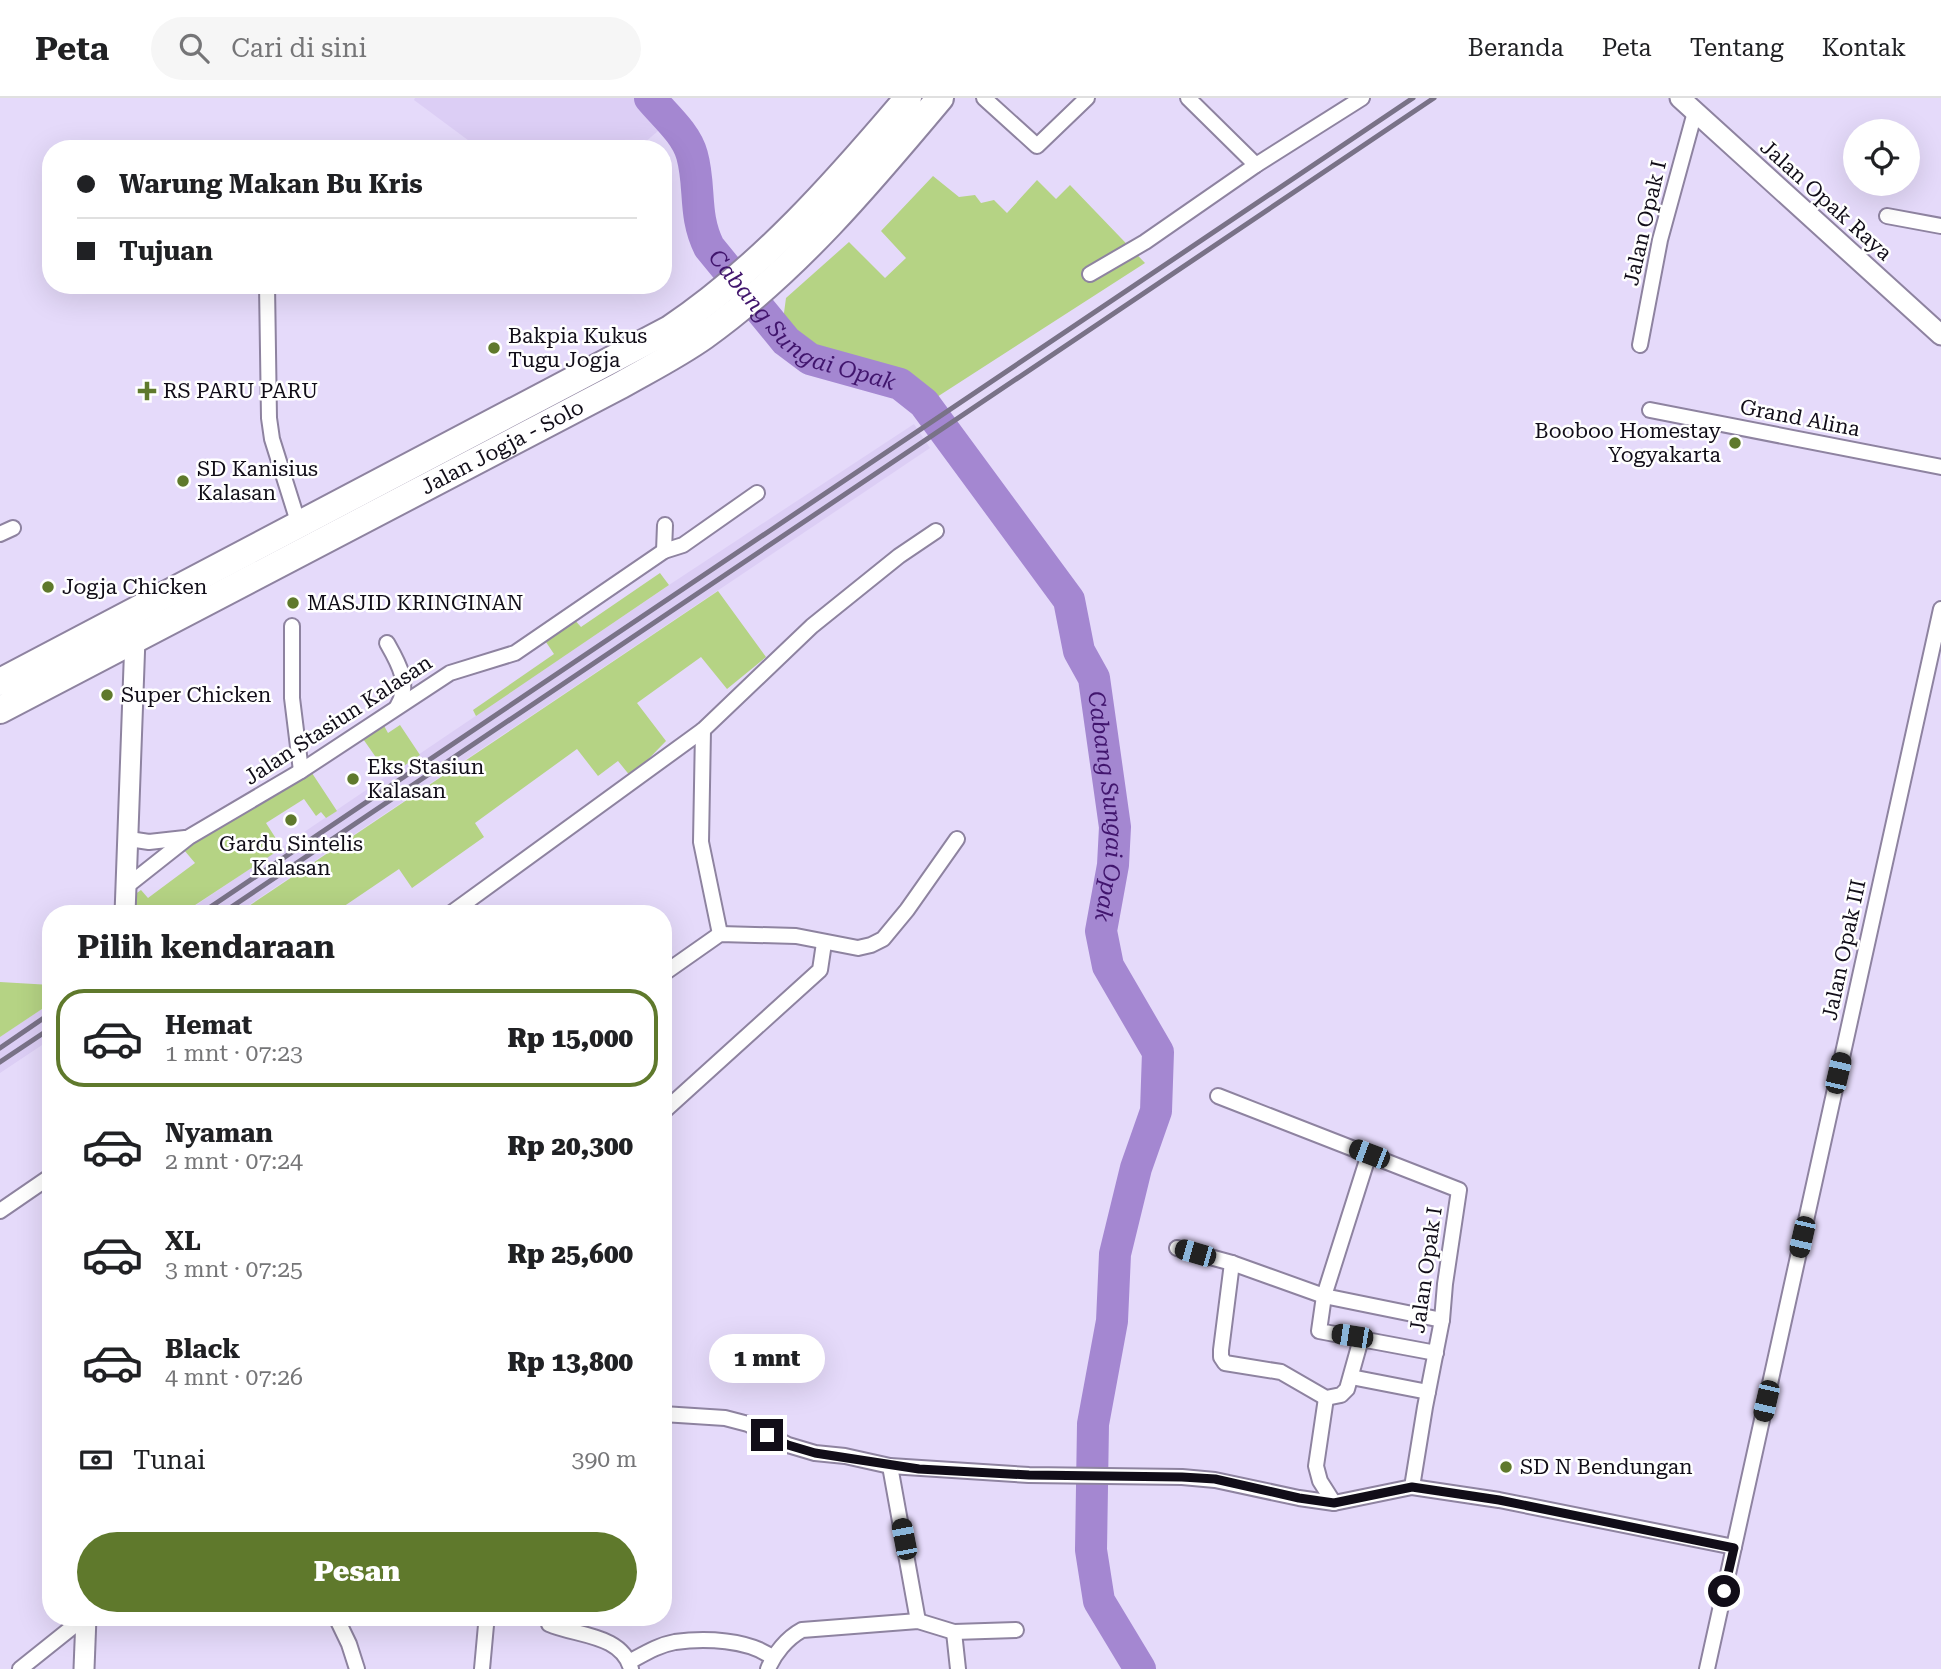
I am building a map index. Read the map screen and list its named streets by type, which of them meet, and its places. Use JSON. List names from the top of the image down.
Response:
{
  "streets": {
    "highway": ["Jalan Jogja - Solo"],
    "street": [
      "Jalan Opak Raya",
      "Jalan Opak I",
      "Grand Alina",
      "Jalan Stasiun Kalasan",
      "Jalan Opak III"
    ]
  },
  "crossings": [
    ["Jalan Opak Raya", "Jalan Opak I"]
  ],
  "water": ["Cabang Sungai Opak"],
  "places": {
    "other": [
      "Bakpia Kukus Tugu Jogja",
      "Booboo Homestay Yogyakarta",
      "SD Kanisius Kalasan",
      "Jogja Chicken",
      "MASJID KRINGINAN",
      "Super Chicken",
      "Eks Stasiun Kalasan",
      "Gardu Sintelis Kalasan",
      "SD N Bendungan"
    ],
    "health": ["RS PARU PARU"]
  },
  "page": {
    "header": "Peta",
    "search": "Cari di sini",
    "nav": [
      "Beranda",
      "Peta",
      "Tentang",
      "Kontak"
    ],
    "banner": ["Warung Makan Bu Kris", "Tujuan"],
    "heading": "Pilih kendaraan",
    "list": [
      {
        "name": "Hemat",
        "note": "1 mnt · 07:23",
        "value": "Rp 15,000"
      },
      {
        "name": "Nyaman",
        "note": "2 mnt · 07:24",
        "value": "Rp 20,300"
      },
      {
        "name": "XL",
        "note": "3 mnt · 07:25",
        "value": "Rp 25,600"
      },
      {
        "name": "Black",
        "note": "4 mnt · 07:26",
        "value": "Rp 13,800"
      }
    ],
    "bubble": "1 mnt",
    "pay": ["Tunai", "390 m"],
    "buttons": "Pesan"
  }
}
